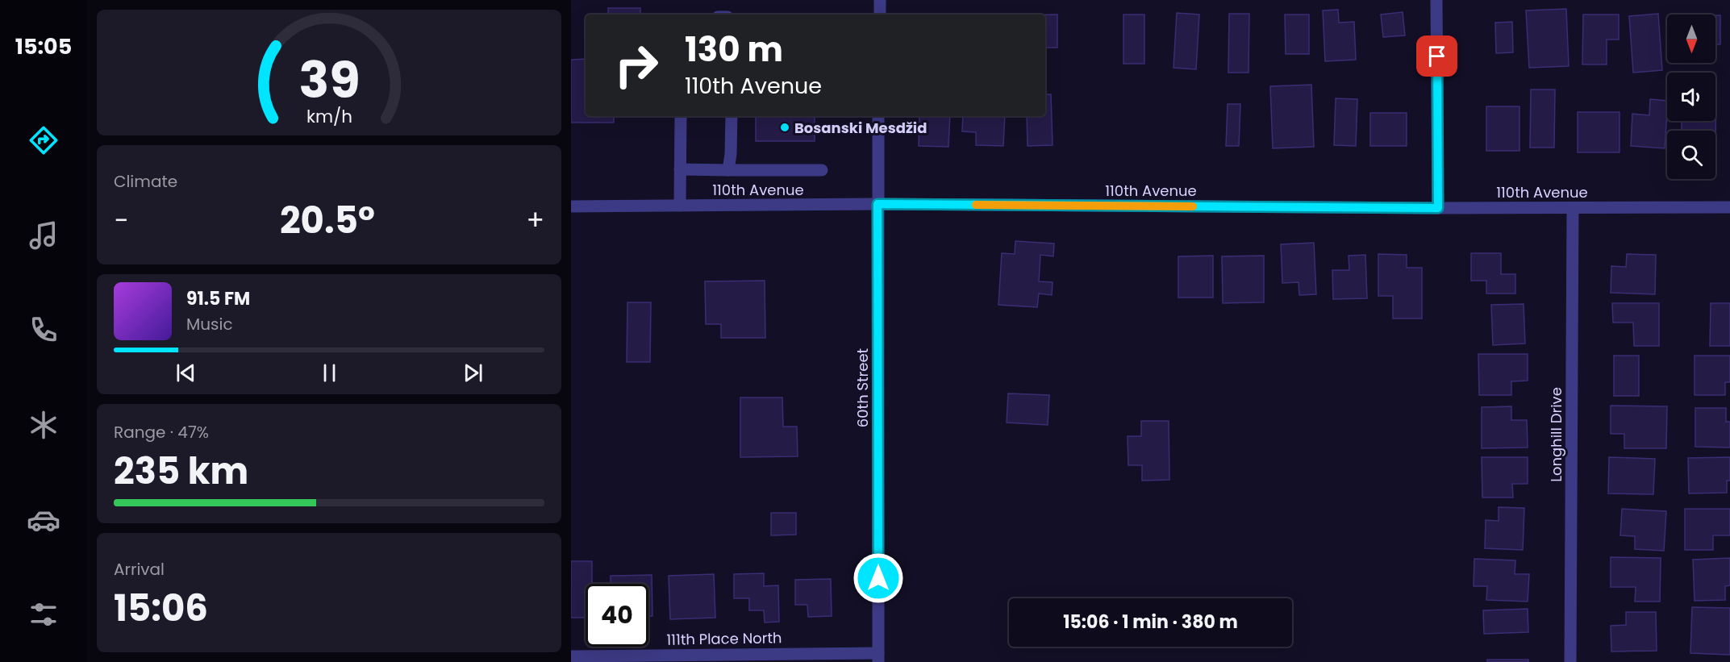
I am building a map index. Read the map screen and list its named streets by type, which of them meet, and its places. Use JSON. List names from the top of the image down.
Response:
{
  "streets": {
    "street": [
      "110th Avenue",
      "60th Street",
      "Longhill Drive",
      "111th Place North"
    ]
  },
  "crossings": [
    ["110th Avenue", "60th Street"],
    ["110th Avenue", "Longhill Drive"],
    ["60th Street", "111th Place North"]
  ],
  "places": ["Bosanski Mesdžid"],
  "north": "bottom",
  "page": {
    "tabs": "15:05",
    "turn": ["130 m", "110th Avenue"],
    "tile": [
      "Climate",
      ["Range · 47%", "235 km"],
      ["Arrival", "15:06"]
    ],
    "heat": ["−", "20.5°", "+"],
    "song": ["91.5 FM", "Music"],
    "limit": "40",
    "trip": "15:06 · 1 min · 380 m",
    "gauge": ["39", "km/h"]
  }
}
